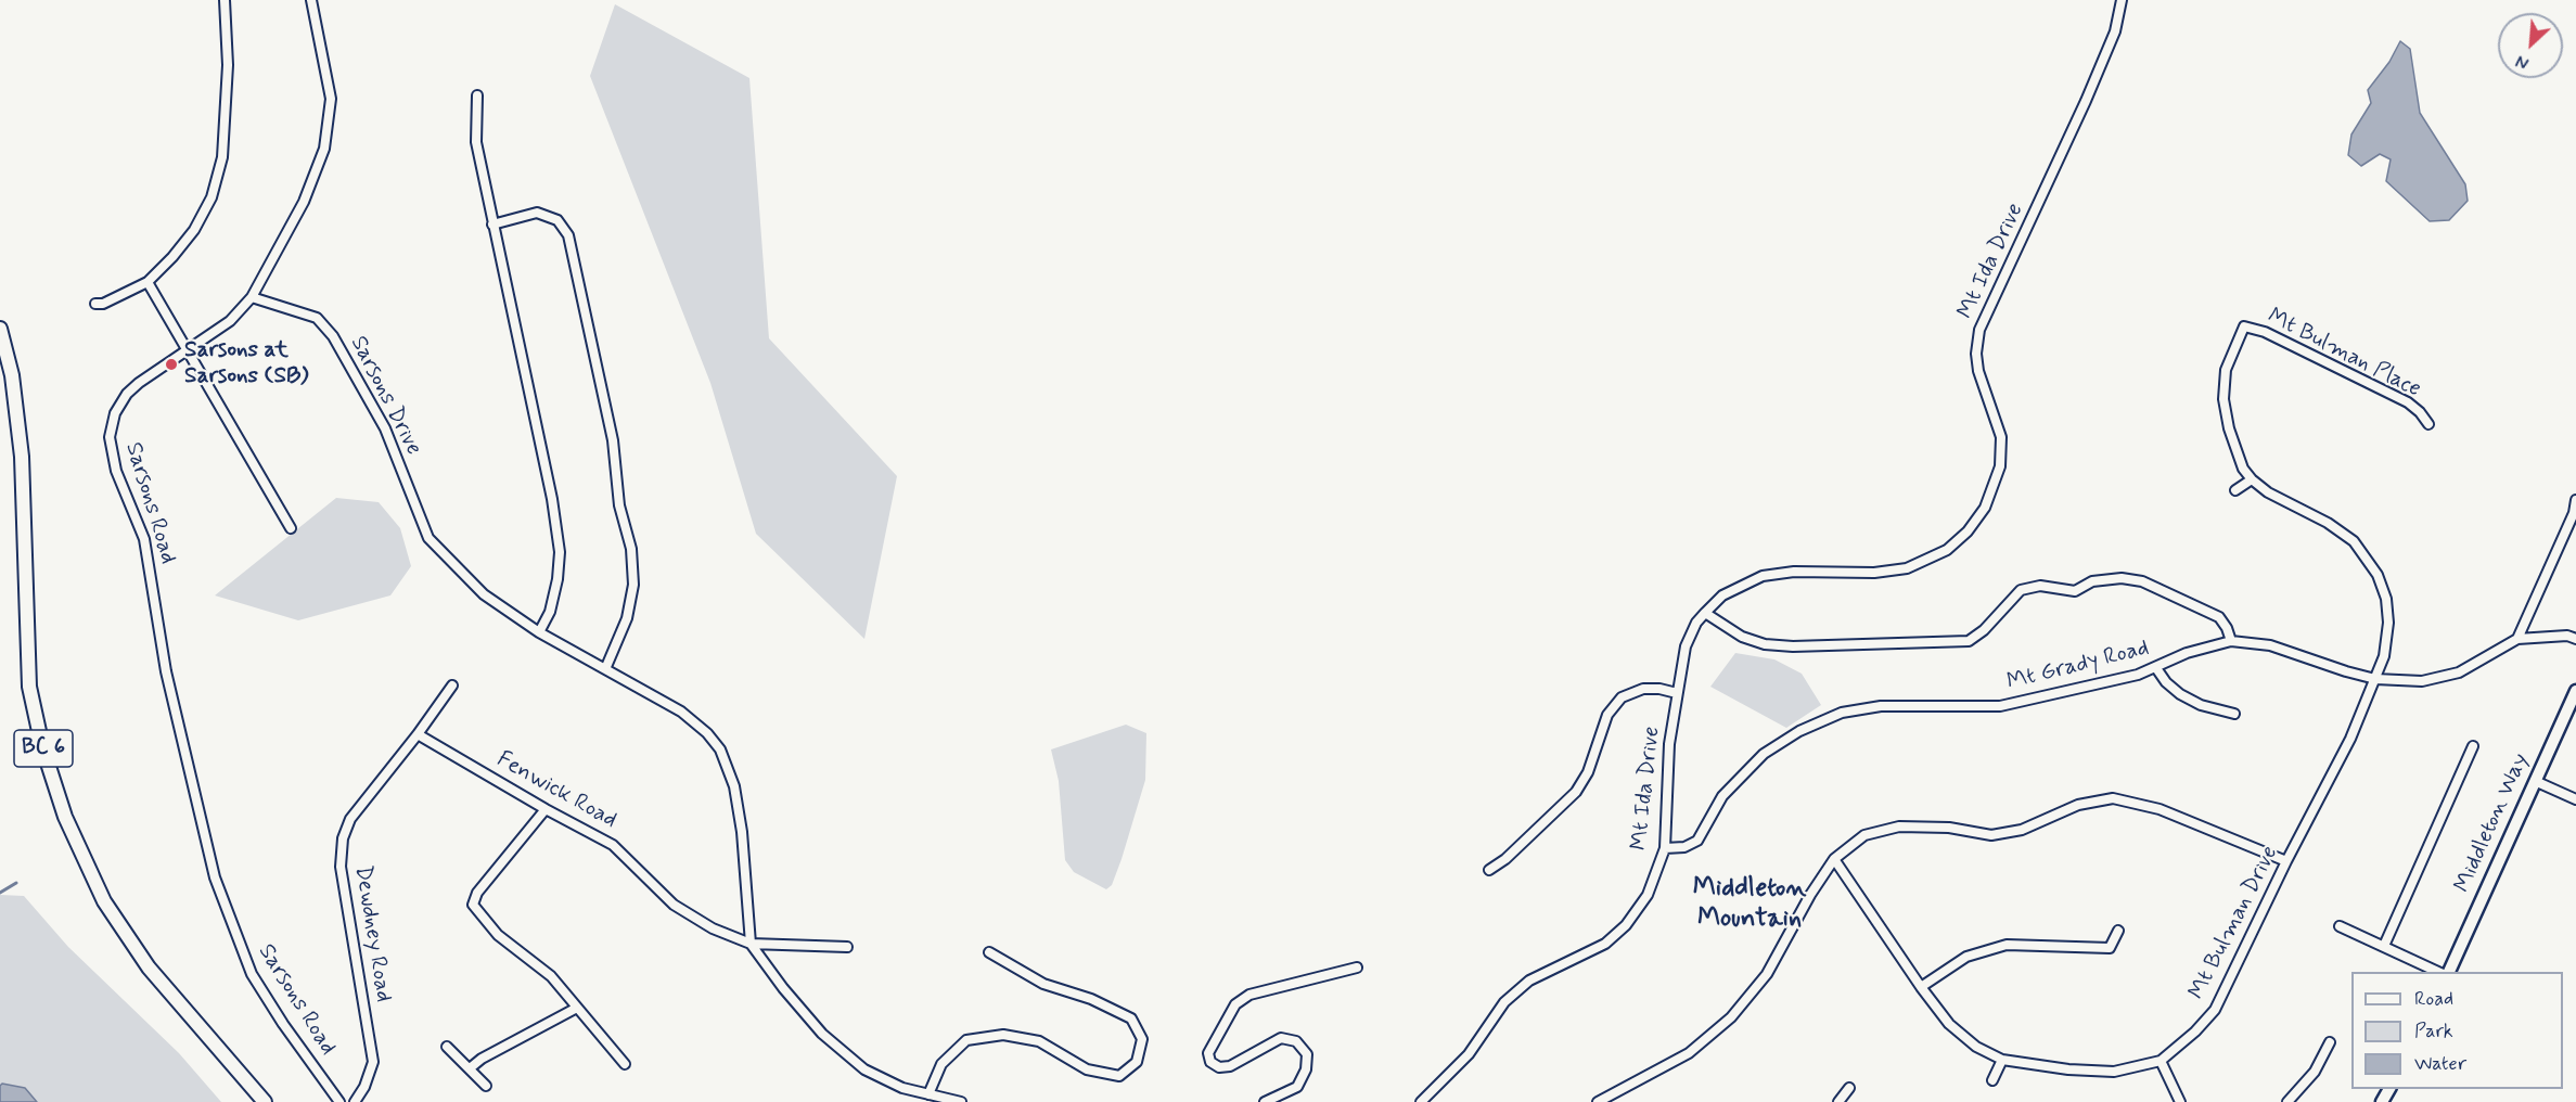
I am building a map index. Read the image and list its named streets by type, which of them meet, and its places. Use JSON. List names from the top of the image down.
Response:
{
  "streets": {
    "main road": ["BC 6"],
    "street": [
      "Mt Ida Drive",
      "Mt Bulman Place",
      "Sarsons Drive",
      "Sarsons Road",
      "Mt Grady Road",
      "Fenwick Road",
      "Middleton Way",
      "Mt Bulman Drive",
      "Dewdney Road"
    ]
  },
  "crossings": [
    ["Mt Ida Drive", "Mt Grady Road"],
    ["Mt Bulman Place", "Mt Grady Road"],
    ["Mt Bulman Place", "Mt Bulman Drive"],
    ["Sarsons Drive", "Sarsons Road"],
    ["Sarsons Drive", "Fenwick Road"],
    ["Mt Grady Road", "Mt Bulman Drive"],
    ["Fenwick Road", "Dewdney Road"]
  ],
  "districts": ["Middleton Mountain"],
  "places": ["Sarsons at Sarsons (SB)"],
  "legend": ["Road", "Park", "Water"],
  "north": "bottom left"
}
